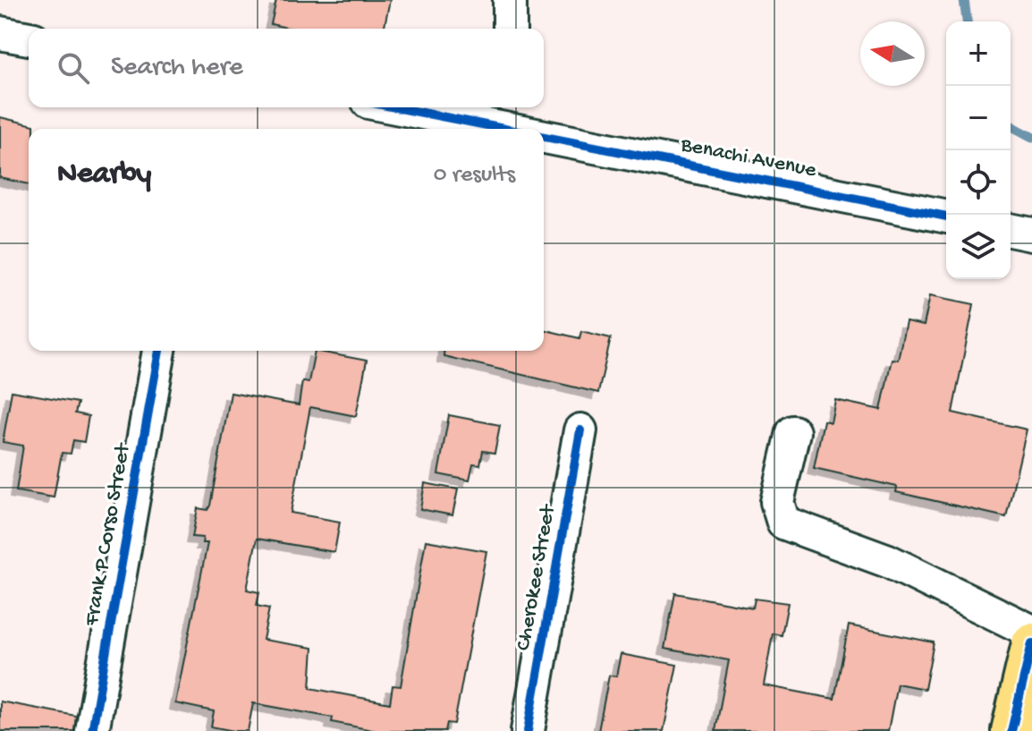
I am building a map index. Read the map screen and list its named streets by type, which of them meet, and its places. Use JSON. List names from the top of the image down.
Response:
{
  "streets": {
    "street": ["Benachi Avenue", "Frank P Corso Street", "Cherokee Street"]
  },
  "north": "left",
  "page": {
    "map_buttons": ["+", "−"],
    "search": "Search here",
    "heading": ["Nearby", "0 results"]
  }
}
